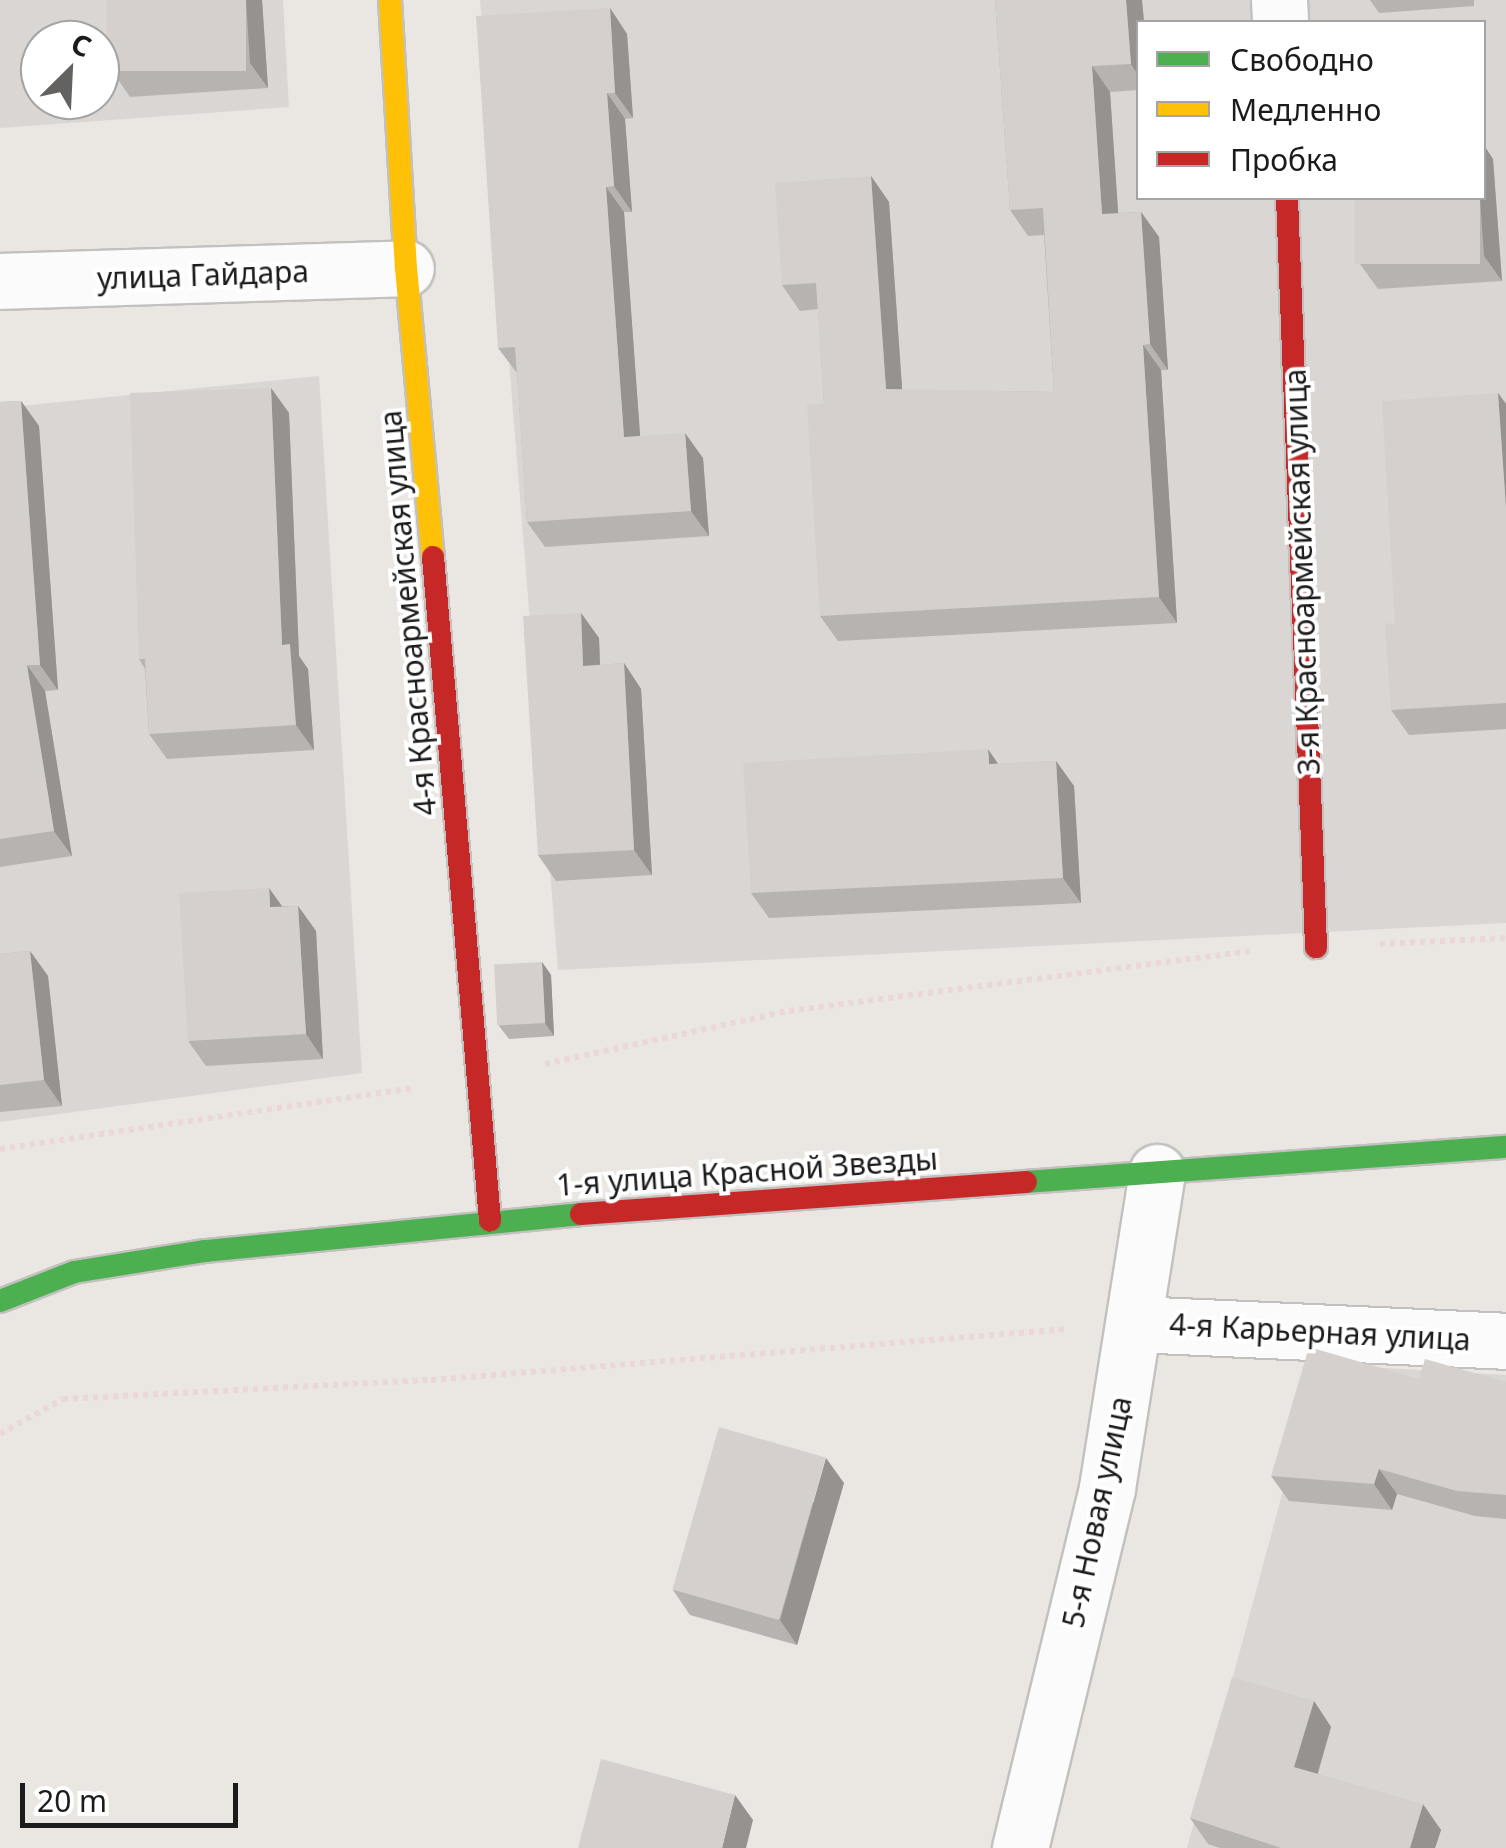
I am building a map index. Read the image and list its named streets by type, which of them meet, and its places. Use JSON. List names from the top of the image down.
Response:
{
  "streets": {
    "street": [
      "улица Гайдара",
      "3-я Красноармейская улица",
      "4-я Красноармейская улица",
      "1-я улица Красной Звезды",
      "4-я Карьерная улица",
      "5-я Новая улица"
    ]
  },
  "crossings": [
    ["улица Гайдара", "4-я Красноармейская улица"],
    ["4-я Красноармейская улица", "1-я улица Красной Звезды"],
    ["1-я улица Красной Звезды", "5-я Новая улица"],
    ["4-я Карьерная улица", "5-я Новая улица"]
  ],
  "legend": ["Свободно", "Медленно", "Пробка"],
  "scale_bar": "20 m",
  "north": "top right"
}
